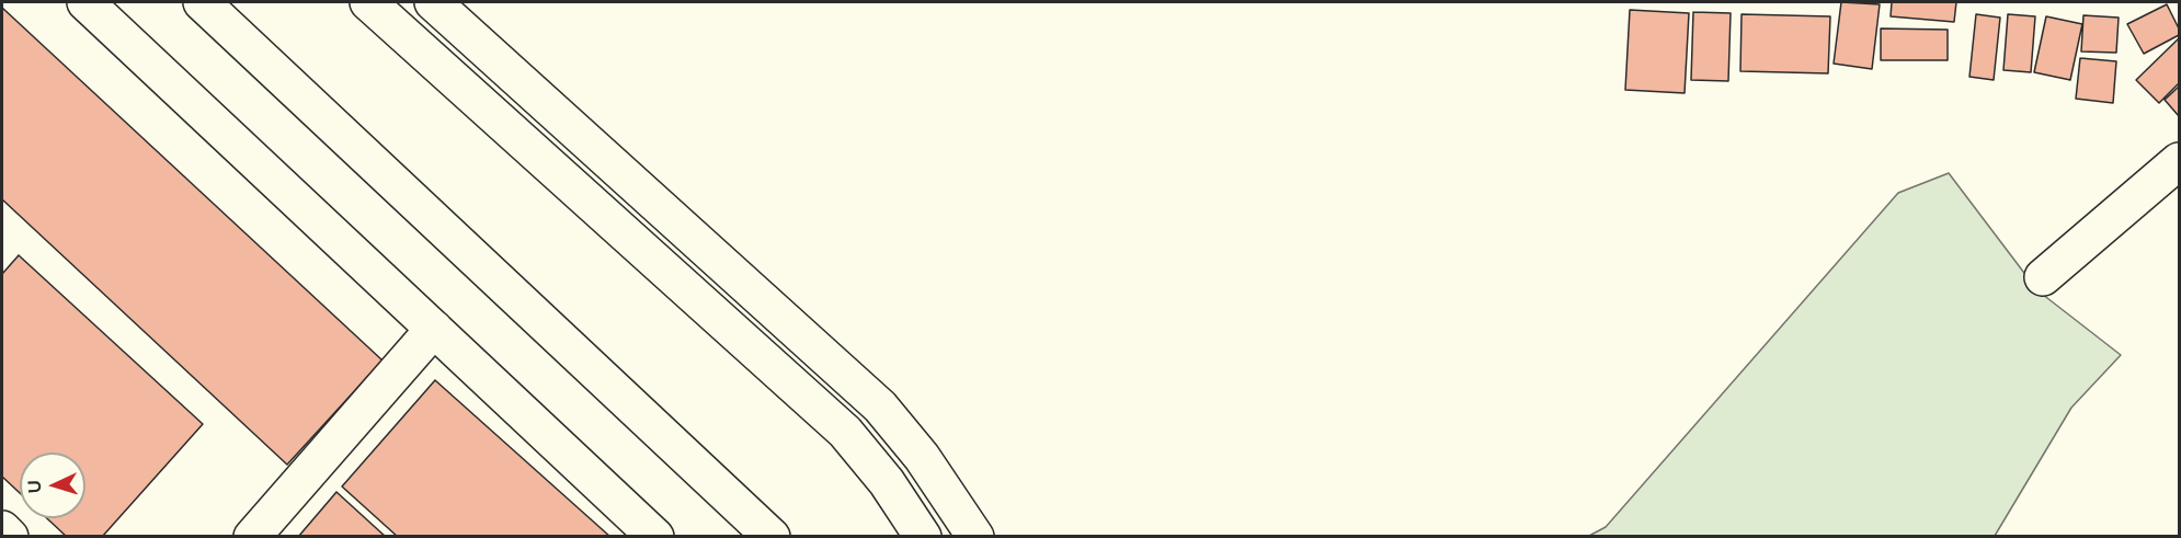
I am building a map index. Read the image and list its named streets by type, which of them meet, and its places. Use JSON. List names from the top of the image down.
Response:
{
  "north": "left"
}
